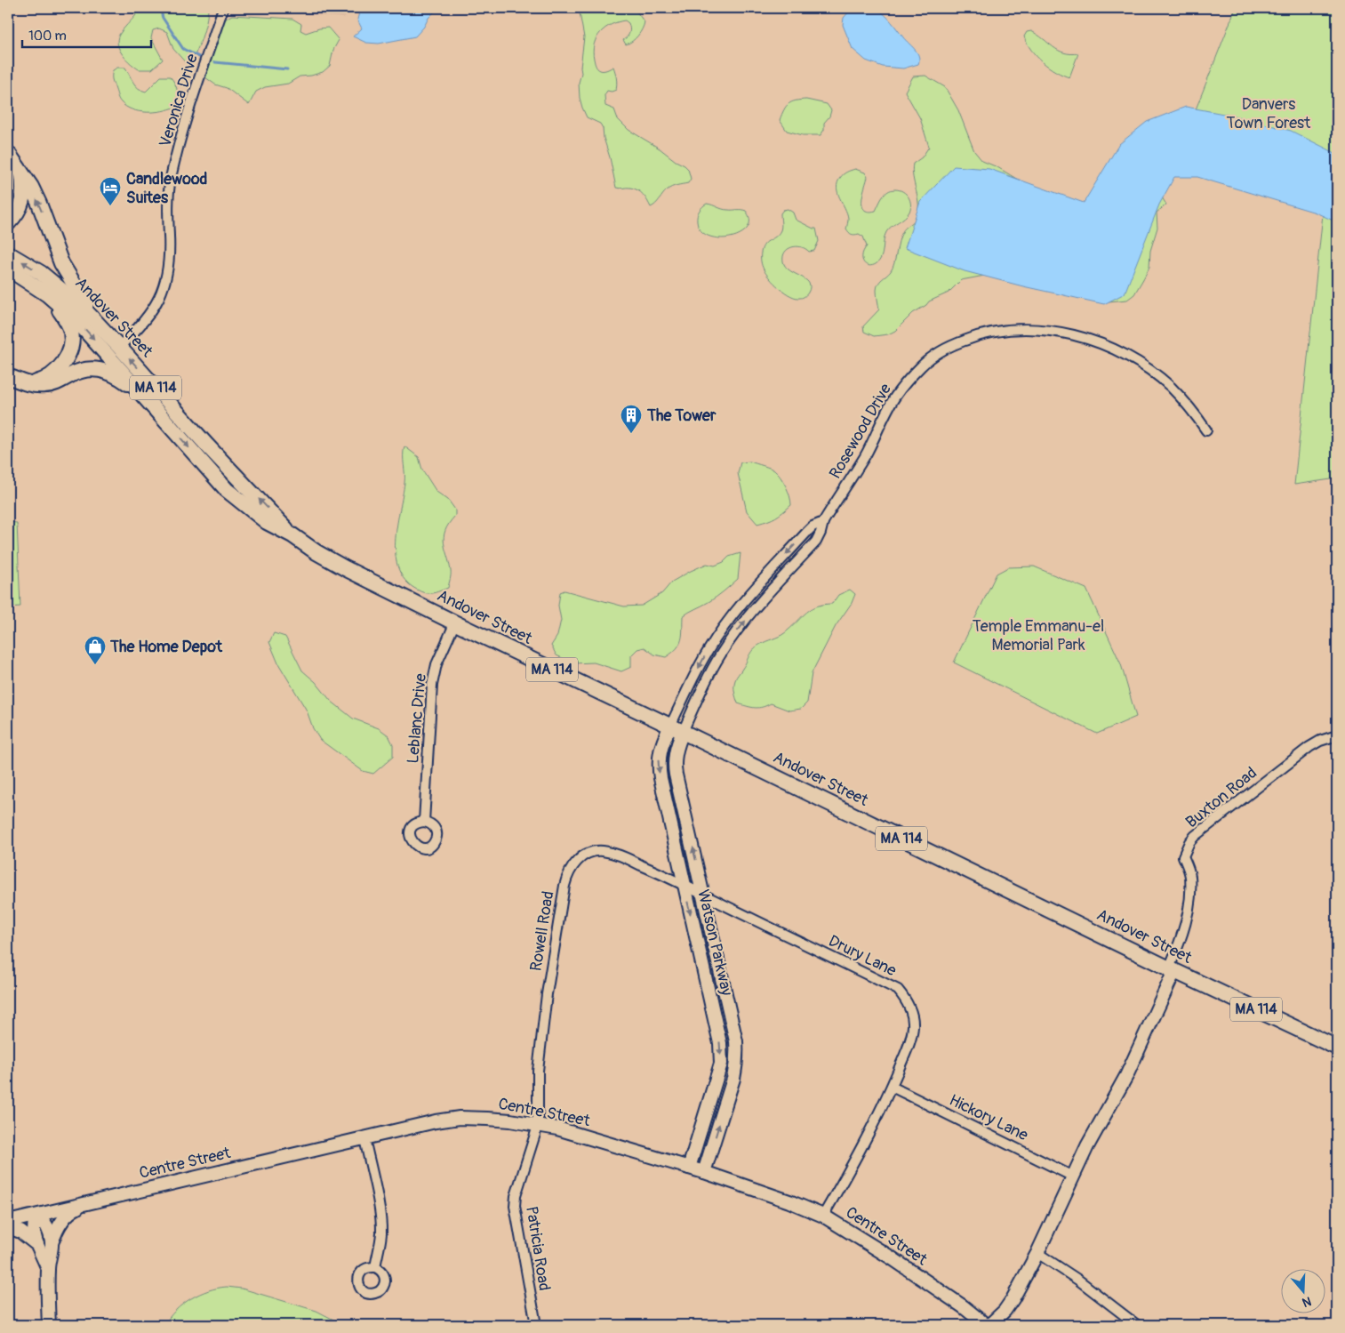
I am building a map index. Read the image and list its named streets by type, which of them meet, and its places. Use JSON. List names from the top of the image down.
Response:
{
  "streets": {
    "highway": ["Andover Street", "MA 114"],
    "main road": ["Watson Parkway", "Centre Street"],
    "street": [
      "Veronica Drive",
      "Rosewood Drive",
      "Leblanc Drive",
      "Buxton Road",
      "Rowell Road",
      "Drury Lane",
      "Hickory Lane",
      "Patricia Road"
    ]
  },
  "crossings": [
    ["Veronica Drive", "Andover Street"],
    ["Andover Street", "Rosewood Drive"],
    ["Andover Street", "Leblanc Drive"],
    ["Andover Street", "Buxton Road"],
    ["Andover Street", "Watson Parkway"],
    ["Andover Street", "Centre Street"],
    ["Rosewood Drive", "Watson Parkway"],
    ["Buxton Road", "Centre Street"],
    ["Rowell Road", "Watson Parkway"],
    ["Rowell Road", "Drury Lane"],
    ["Rowell Road", "Centre Street"],
    ["Rowell Road", "Patricia Road"],
    ["Watson Parkway", "Drury Lane"],
    ["Watson Parkway", "Centre Street"],
    ["Drury Lane", "Centre Street"],
    ["Drury Lane", "Hickory Lane"],
    ["Centre Street", "Hickory Lane"],
    ["Centre Street", "Patricia Road"]
  ],
  "parks": ["Danvers Town Forest", "Temple Emmanu-el Memorial Park"],
  "places": {
    "hotel": ["Candlewood Suites"],
    "building": ["The Tower"],
    "shop": ["The Home Depot"]
  },
  "scale_bar": "100 m",
  "north": "bottom"
}
